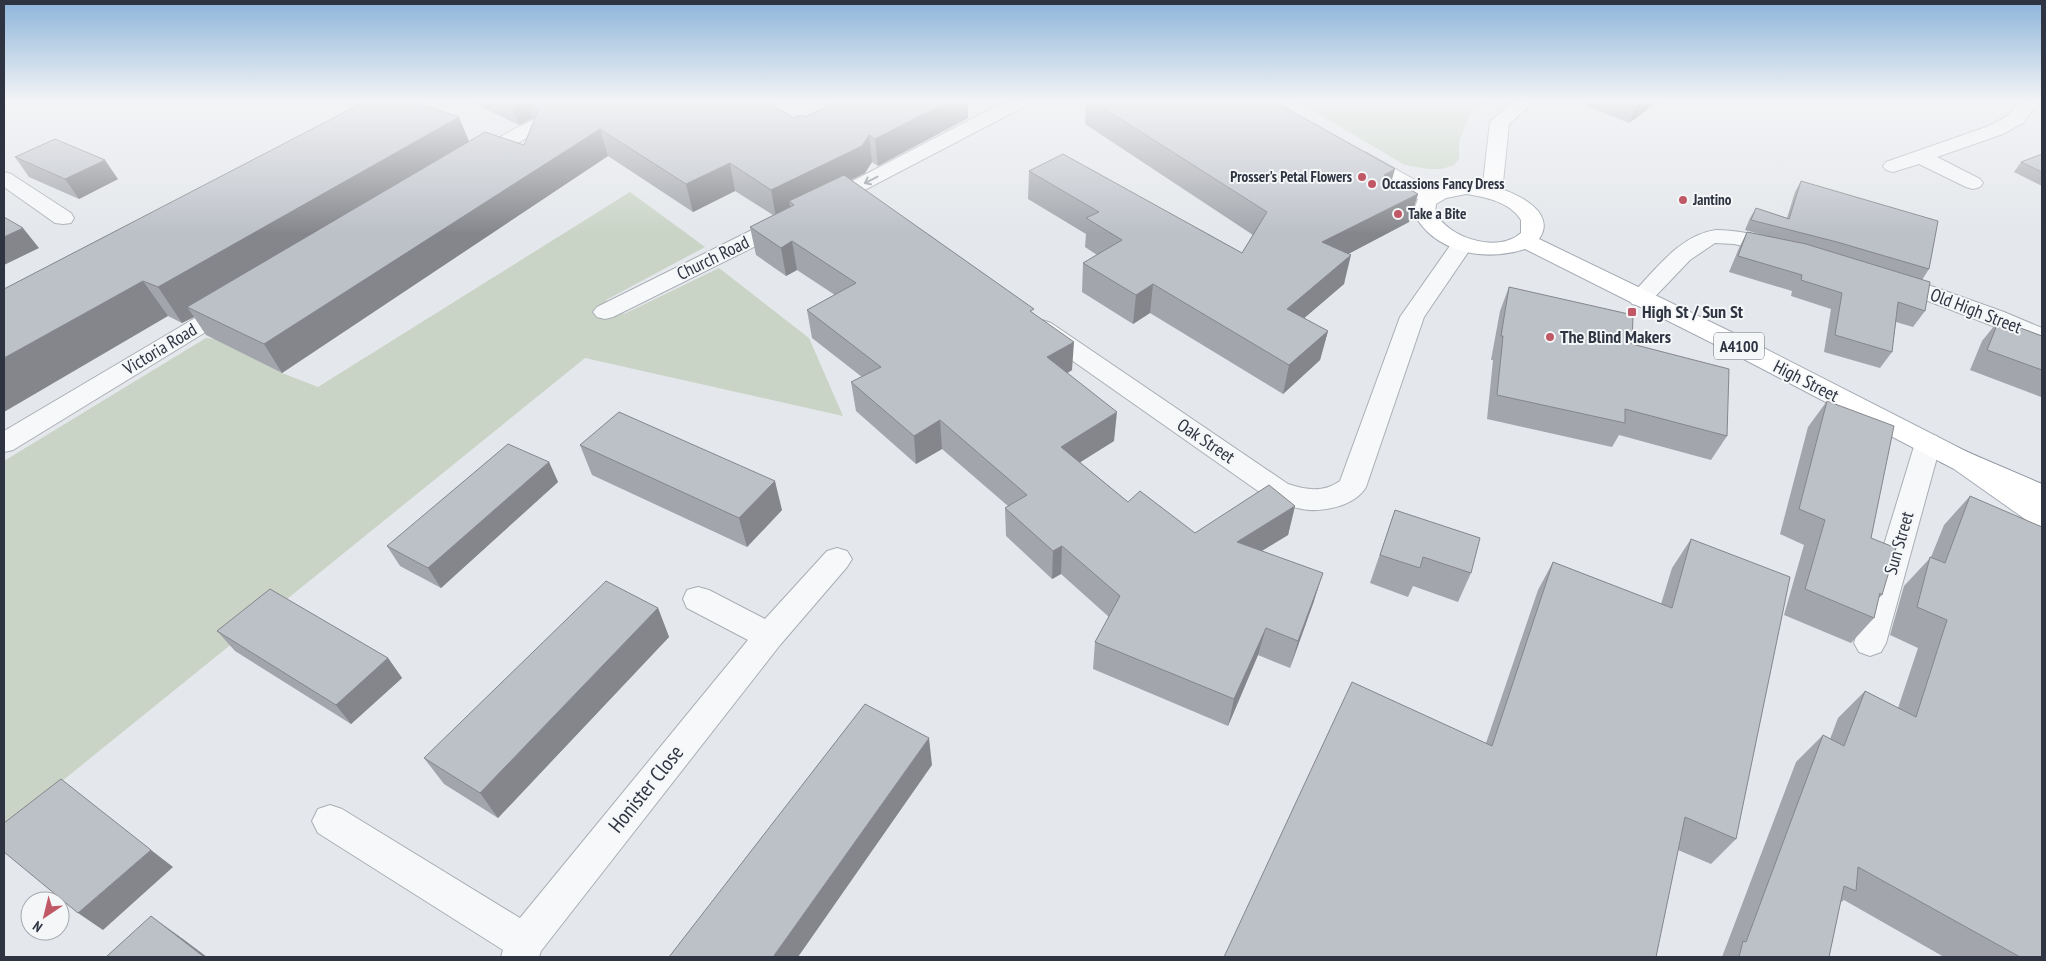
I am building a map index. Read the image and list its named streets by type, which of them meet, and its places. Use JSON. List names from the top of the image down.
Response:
{
  "streets": {
    "main road": ["A4100", "High Street"],
    "street": [
      "Church Road",
      "Old High Street",
      "Victoria Road",
      "Oak Street",
      "Sun Street",
      "Honister Close"
    ]
  },
  "crossings": [
    ["High Street", "Sun Street"]
  ],
  "places": {
    "other": [
      "Prosser's Petal Flowers",
      "Occassions Fancy Dress",
      "Jantino",
      "Take a Bite",
      "The Blind Makers"
    ],
    "transit": ["High St / Sun St"]
  },
  "north": "bottom left"
}
